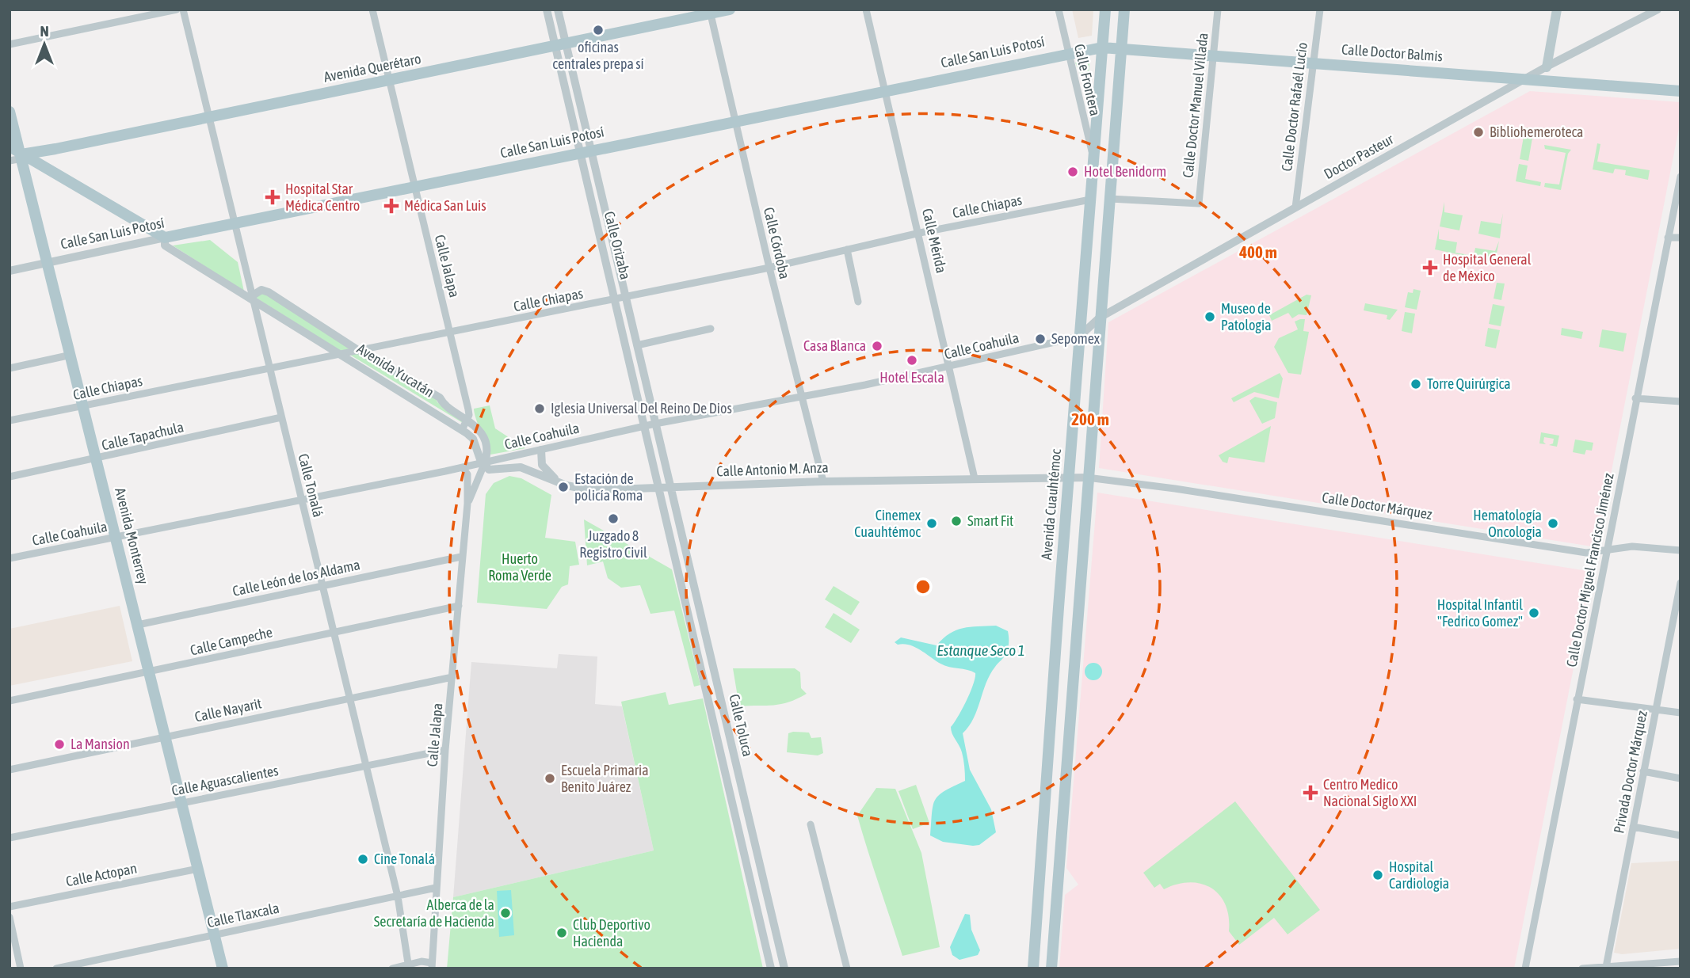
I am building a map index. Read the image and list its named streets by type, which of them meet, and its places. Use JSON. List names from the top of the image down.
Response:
{
  "streets": {
    "main road": [
      "Calle San Luis Potosí",
      "Calle Doctor Balmis",
      "Avenida Querétaro",
      "Avenida Yucatán",
      "Avenida Cuauhtémoc",
      "Avenida Monterrey"
    ],
    "street": [
      "Calle Frontera",
      "Calle Doctor Manuel Villada",
      "Calle Doctor Rafaél Lucio",
      "Doctor Pasteur",
      "Calle Chiapas",
      "Calle Mérida",
      "Calle Córdoba",
      "Calle Orizaba",
      "Calle Jalapa",
      "Calle Coahuila",
      "Calle Tapachula",
      "Calle Antonio M. Anza",
      "Calle Tonalá",
      "Calle Doctor Márquez",
      "Calle Doctor Miguel Francisco Jiménez",
      "Calle León de los Aldama",
      "Calle Campeche",
      "Calle Nayarit",
      "Calle Toluca",
      "Privada Doctor Márquez",
      "Calle Aguascalientes",
      "Calle Actopan",
      "Calle Tlaxcala"
    ]
  },
  "crossings": [
    ["Calle San Luis Potosí", "Calle Doctor Balmis"],
    ["Calle San Luis Potosí", "Calle Frontera"],
    ["Calle San Luis Potosí", "Calle Mérida"],
    ["Calle San Luis Potosí", "Calle Córdoba"],
    ["Calle San Luis Potosí", "Calle Orizaba"],
    ["Calle San Luis Potosí", "Calle Jalapa"],
    ["Calle San Luis Potosí", "Avenida Yucatán"],
    ["Calle San Luis Potosí", "Calle Tonalá"],
    ["Calle San Luis Potosí", "Avenida Cuauhtémoc"],
    ["Calle San Luis Potosí", "Avenida Monterrey"],
    ["Calle Doctor Balmis", "Calle Doctor Manuel Villada"],
    ["Calle Doctor Balmis", "Calle Doctor Rafaél Lucio"],
    ["Calle Doctor Balmis", "Doctor Pasteur"],
    ["Calle Doctor Balmis", "Avenida Cuauhtémoc"],
    ["Avenida Querétaro", "Calle Córdoba"],
    ["Avenida Querétaro", "Calle Orizaba"],
    ["Avenida Querétaro", "Calle Jalapa"],
    ["Avenida Querétaro", "Avenida Yucatán"],
    ["Avenida Querétaro", "Calle Tonalá"],
    ["Avenida Querétaro", "Avenida Monterrey"],
    ["Calle Frontera", "Avenida Cuauhtémoc"],
    ["Calle Doctor Rafaél Lucio", "Doctor Pasteur"],
    ["Doctor Pasteur", "Calle Coahuila"],
    ["Doctor Pasteur", "Avenida Cuauhtémoc"],
    ["Calle Chiapas", "Calle Mérida"],
    ["Calle Chiapas", "Calle Córdoba"],
    ["Calle Chiapas", "Calle Orizaba"],
    ["Calle Chiapas", "Calle Jalapa"],
    ["Calle Chiapas", "Avenida Yucatán"],
    ["Calle Chiapas", "Calle Tonalá"],
    ["Calle Chiapas", "Avenida Cuauhtémoc"],
    ["Calle Chiapas", "Avenida Monterrey"],
    ["Calle Mérida", "Calle Coahuila"],
    ["Calle Mérida", "Calle Antonio M. Anza"],
    ["Calle Córdoba", "Calle Coahuila"],
    ["Calle Córdoba", "Calle Antonio M. Anza"],
    ["Calle Orizaba", "Calle Coahuila"],
    ["Calle Orizaba", "Calle Antonio M. Anza"],
    ["Calle Orizaba", "Calle Toluca"],
    ["Calle Jalapa", "Calle Coahuila"],
    ["Calle Jalapa", "Avenida Yucatán"],
    ["Calle Jalapa", "Calle Antonio M. Anza"],
    ["Calle Jalapa", "Calle León de los Aldama"],
    ["Calle Jalapa", "Calle Campeche"],
    ["Calle Jalapa", "Calle Nayarit"],
    ["Calle Jalapa", "Calle Aguascalientes"],
    ["Calle Jalapa", "Calle Tlaxcala"],
    ["Calle Coahuila", "Avenida Yucatán"],
    ["Calle Coahuila", "Calle Antonio M. Anza"],
    ["Calle Coahuila", "Calle Tonalá"],
    ["Calle Coahuila", "Avenida Cuauhtémoc"],
    ["Calle Coahuila", "Avenida Monterrey"],
    ["Avenida Yucatán", "Calle Antonio M. Anza"],
    ["Avenida Yucatán", "Calle Tonalá"],
    ["Avenida Yucatán", "Avenida Monterrey"],
    ["Calle Tapachula", "Calle Tonalá"],
    ["Calle Tapachula", "Avenida Monterrey"],
    ["Calle Antonio M. Anza", "Avenida Cuauhtémoc"],
    ["Calle Antonio M. Anza", "Calle Doctor Márquez"],
    ["Calle Antonio M. Anza", "Calle Toluca"],
    ["Calle Tonalá", "Calle León de los Aldama"],
    ["Calle Tonalá", "Calle Campeche"],
    ["Calle Tonalá", "Calle Nayarit"],
    ["Calle Tonalá", "Calle Aguascalientes"],
    ["Calle Tonalá", "Calle Tlaxcala"],
    ["Avenida Cuauhtémoc", "Calle Doctor Márquez"],
    ["Calle Doctor Márquez", "Calle Doctor Miguel Francisco Jiménez"],
    ["Avenida Monterrey", "Calle León de los Aldama"],
    ["Avenida Monterrey", "Calle Campeche"],
    ["Avenida Monterrey", "Calle Nayarit"],
    ["Avenida Monterrey", "Calle Aguascalientes"],
    ["Avenida Monterrey", "Calle Actopan"],
    ["Avenida Monterrey", "Calle Tlaxcala"]
  ],
  "water": ["Estanque Seco 1"],
  "parks": ["Huerto Roma Verde"],
  "places": {
    "other": [
      "oficinas centrales prepa sí",
      "Bibliohemeroteca",
      "Hotel Benidorm",
      "Museo de Patologia",
      "Sepomex",
      "Casa Blanca",
      "Hotel Escala",
      "Torre Quirúrgica",
      "Iglesia Universal Del Reino De Dios",
      "Estación de policía Roma",
      "Juzgado 8 Registro Civil",
      "Smart Fit",
      "Cinemex Cuauhtémoc",
      "Hematología Oncologia",
      "Hospital Infantil \"Fedrico Gomez\"",
      "La Mansion",
      "Escuela Primaria Benito Juárez",
      "Cine Tonalá",
      "Hospital Cardiologia",
      "Alberca de la Secretaría de Hacienda",
      "Club Deportivo Hacienda"
    ],
    "health": [
      "Hospital Star Médica Centro",
      "Médica San Luis",
      "Hospital General de México",
      "Centro Medico Nacional Siglo XXI"
    ]
  },
  "north": "top",
  "rings": ["400 m", "200 m"]
}
